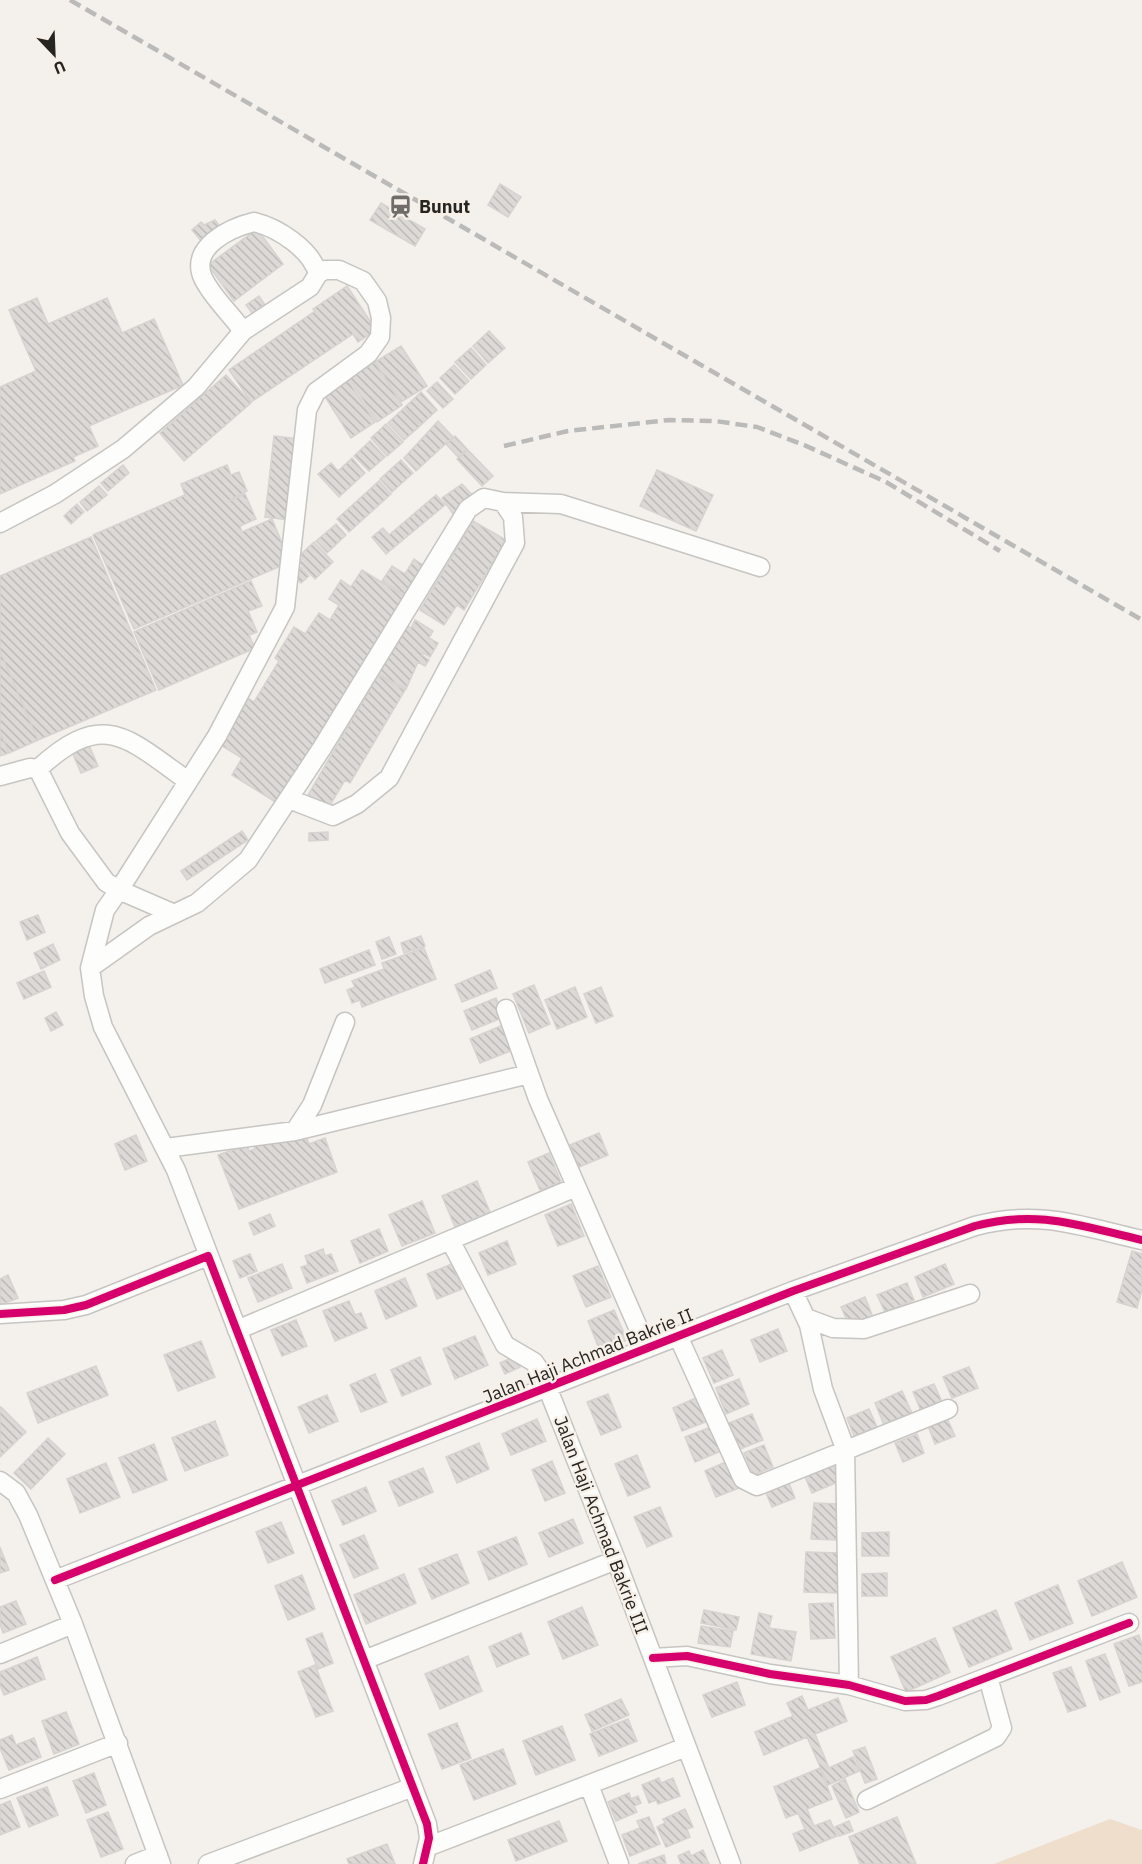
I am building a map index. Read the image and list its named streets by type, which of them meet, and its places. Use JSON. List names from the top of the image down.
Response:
{
  "streets": {
    "street": ["Jalan Haji Achmad Bakrie II", "Jalan Haji Achmad Bakrie III"]
  },
  "crossings": [
    ["Jalan Haji Achmad Bakrie II", "Jalan Haji Achmad Bakrie III"]
  ],
  "places": {
    "station": ["Bunut"]
  },
  "north": "bottom right"
}
